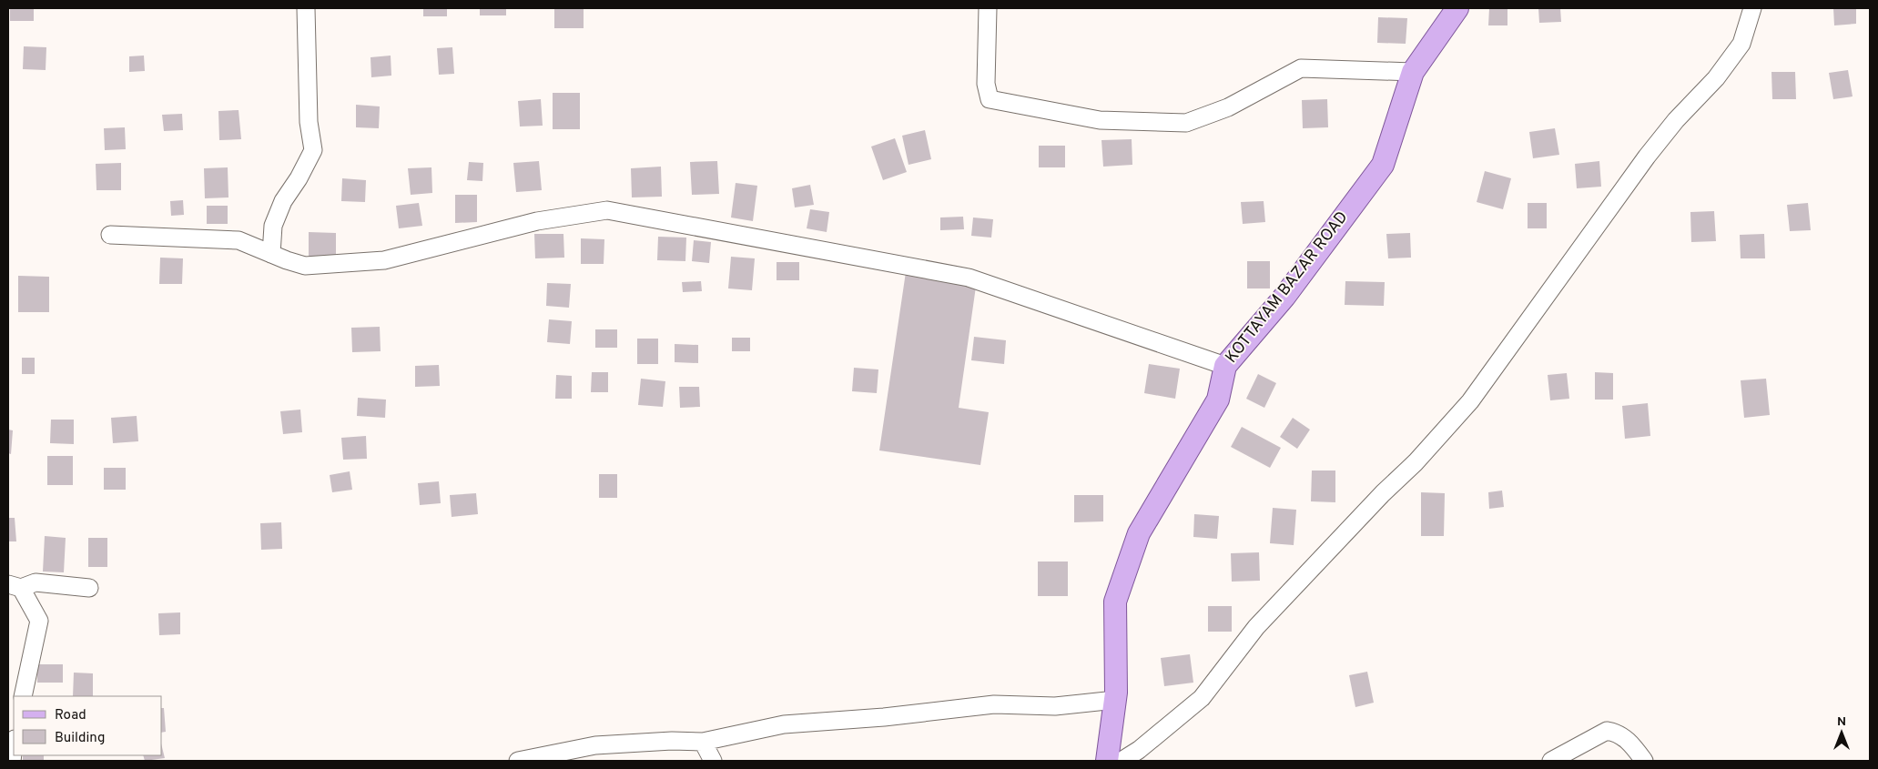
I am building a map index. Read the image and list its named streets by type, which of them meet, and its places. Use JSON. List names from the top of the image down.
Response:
{
  "streets": {
    "main road": ["KOTTAYAM BAZAR ROAD"]
  },
  "legend": ["Road", "Building"],
  "north": "top"
}
